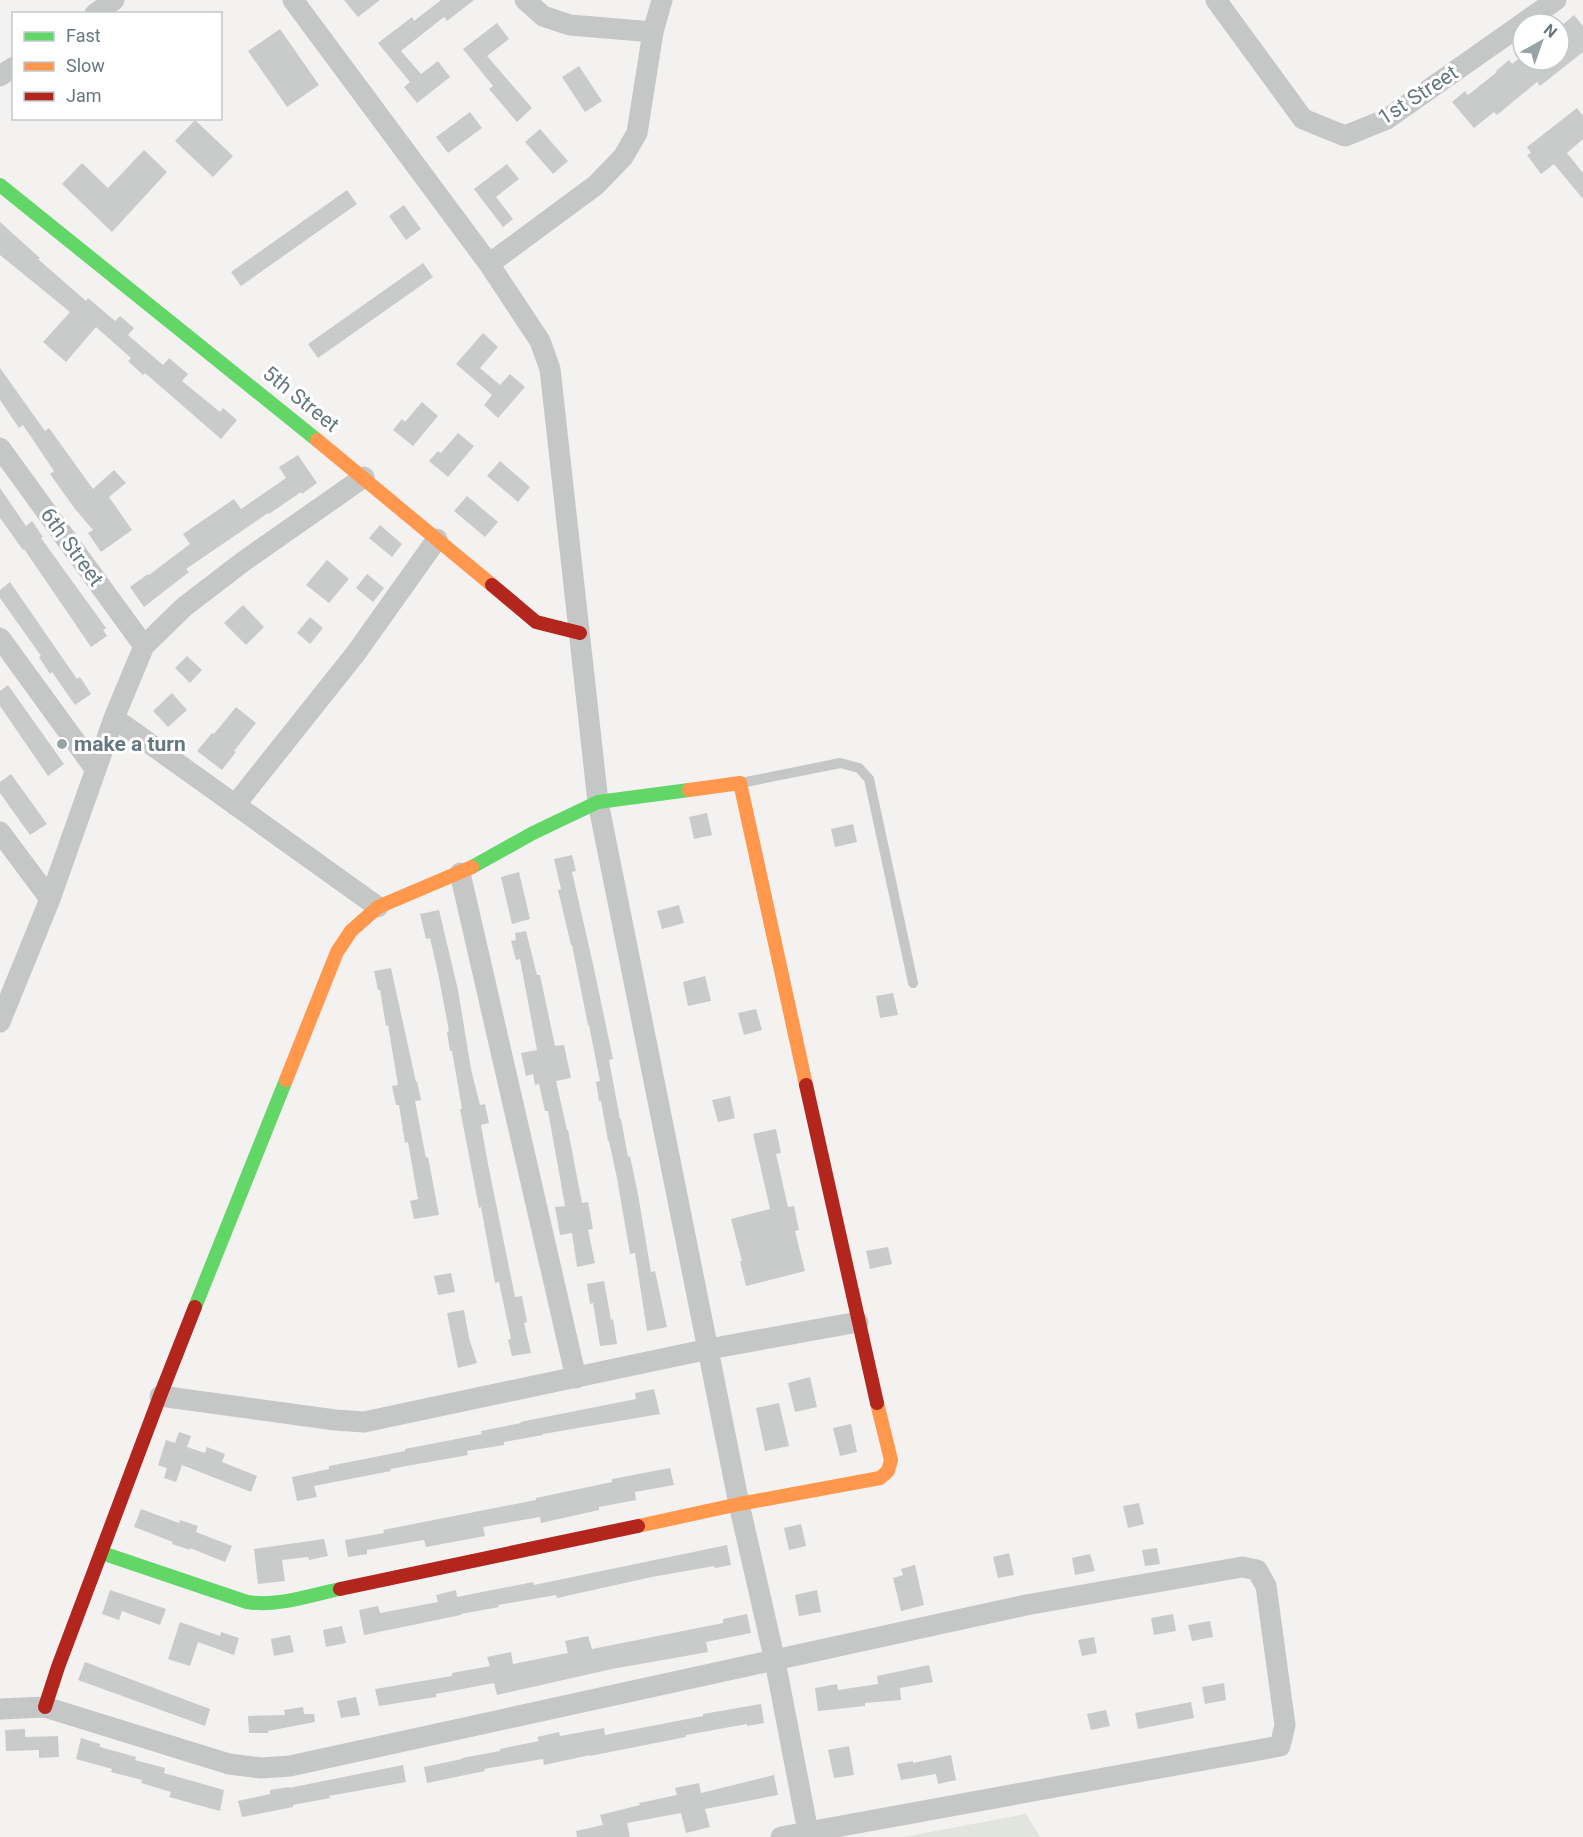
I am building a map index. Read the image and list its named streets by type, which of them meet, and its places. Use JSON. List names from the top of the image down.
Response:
{
  "streets": {
    "street": ["1st Street", "5th Street", "6th Street"]
  },
  "places": ["make a turn"],
  "legend": ["Fast", "Slow", "Jam"],
  "north": "top right"
}
